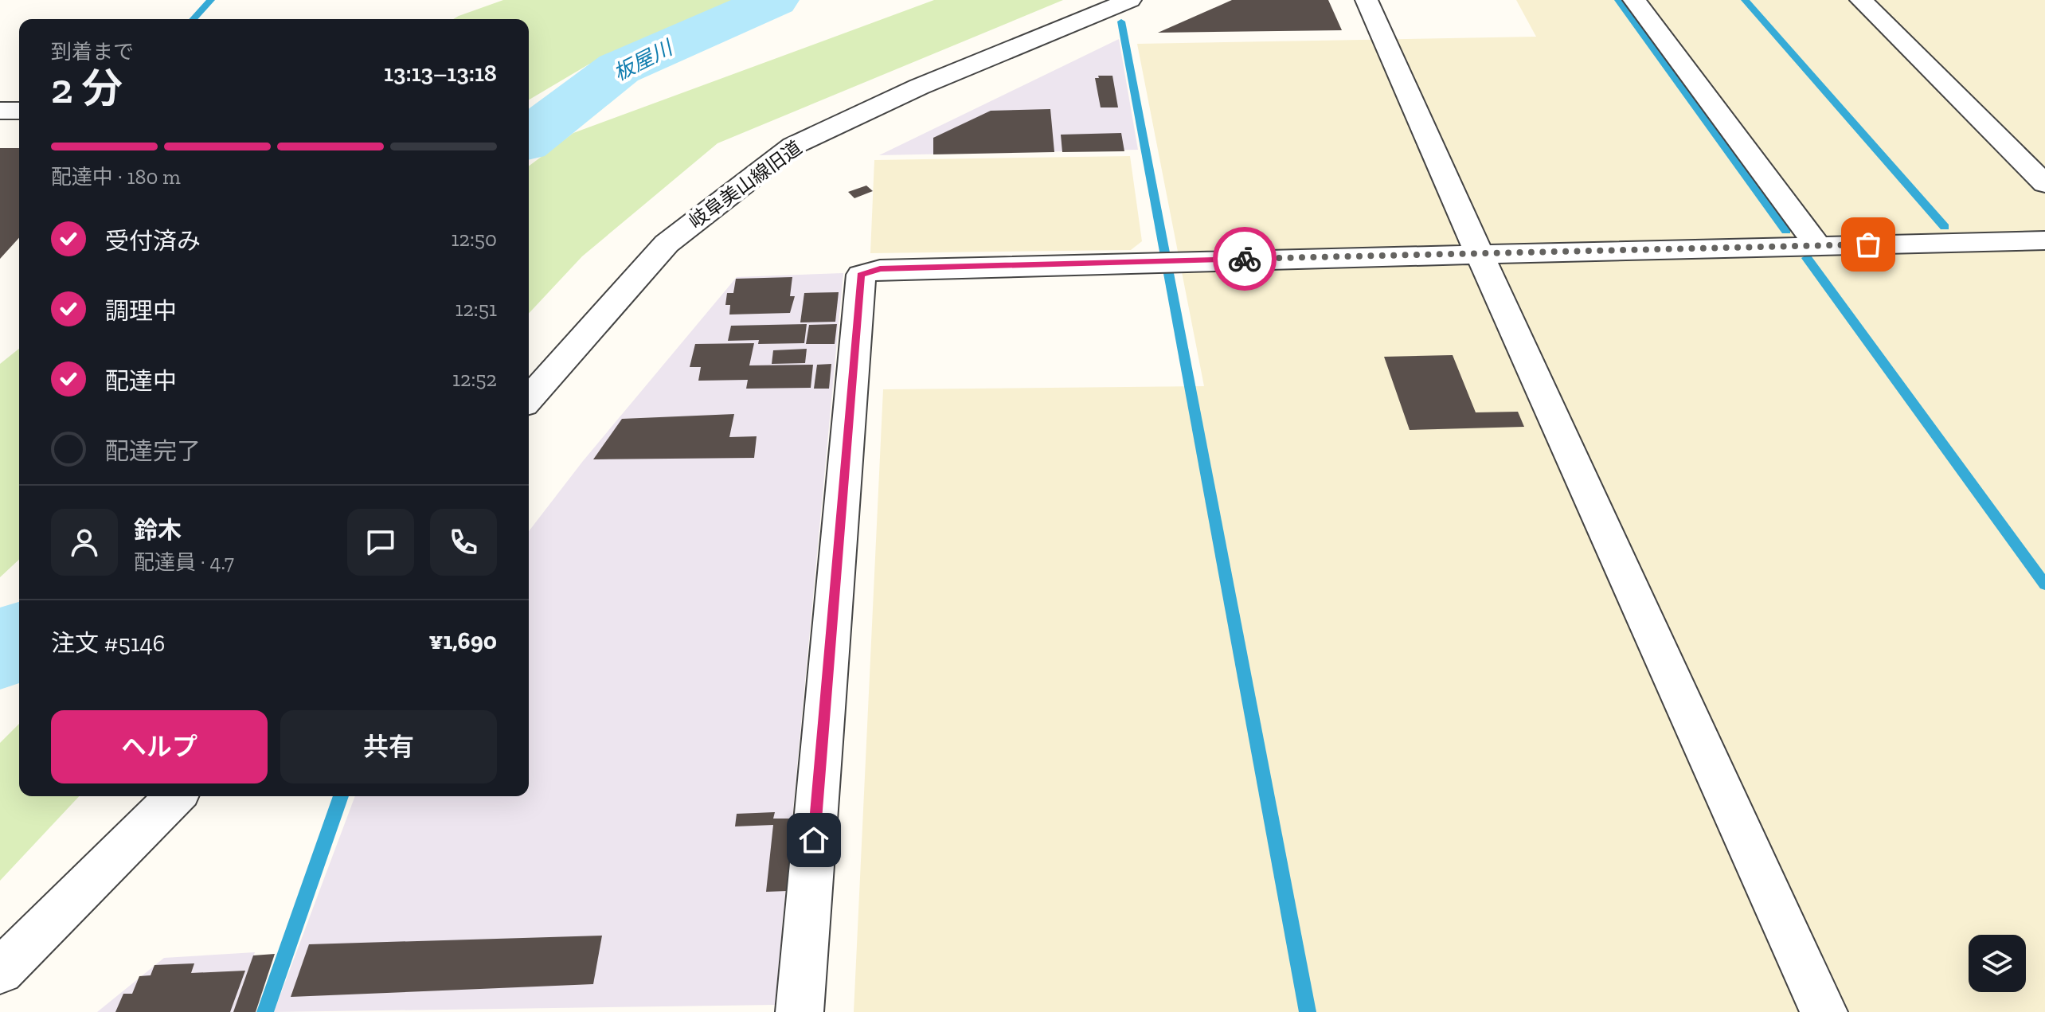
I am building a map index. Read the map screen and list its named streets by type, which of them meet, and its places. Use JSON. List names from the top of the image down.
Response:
{
  "streets": {
    "street": ["岐阜美山線旧道"]
  },
  "water": ["板屋川"],
  "page": {
    "heading": ["2 分", "到着まで", "13:13–13:18"],
    "panel": [
      "鈴木",
      "配達員 · 4.7",
      "注文 #5146",
      "¥1,690"
    ],
    "bar": "配達中 · 180 m",
    "list": [
      ["受付済み", "12:50"],
      ["調理中", "12:51"],
      ["配達中", "12:52"],
      "配達完了"
    ],
    "buttons": ["ヘルプ", "共有"]
  }
}
